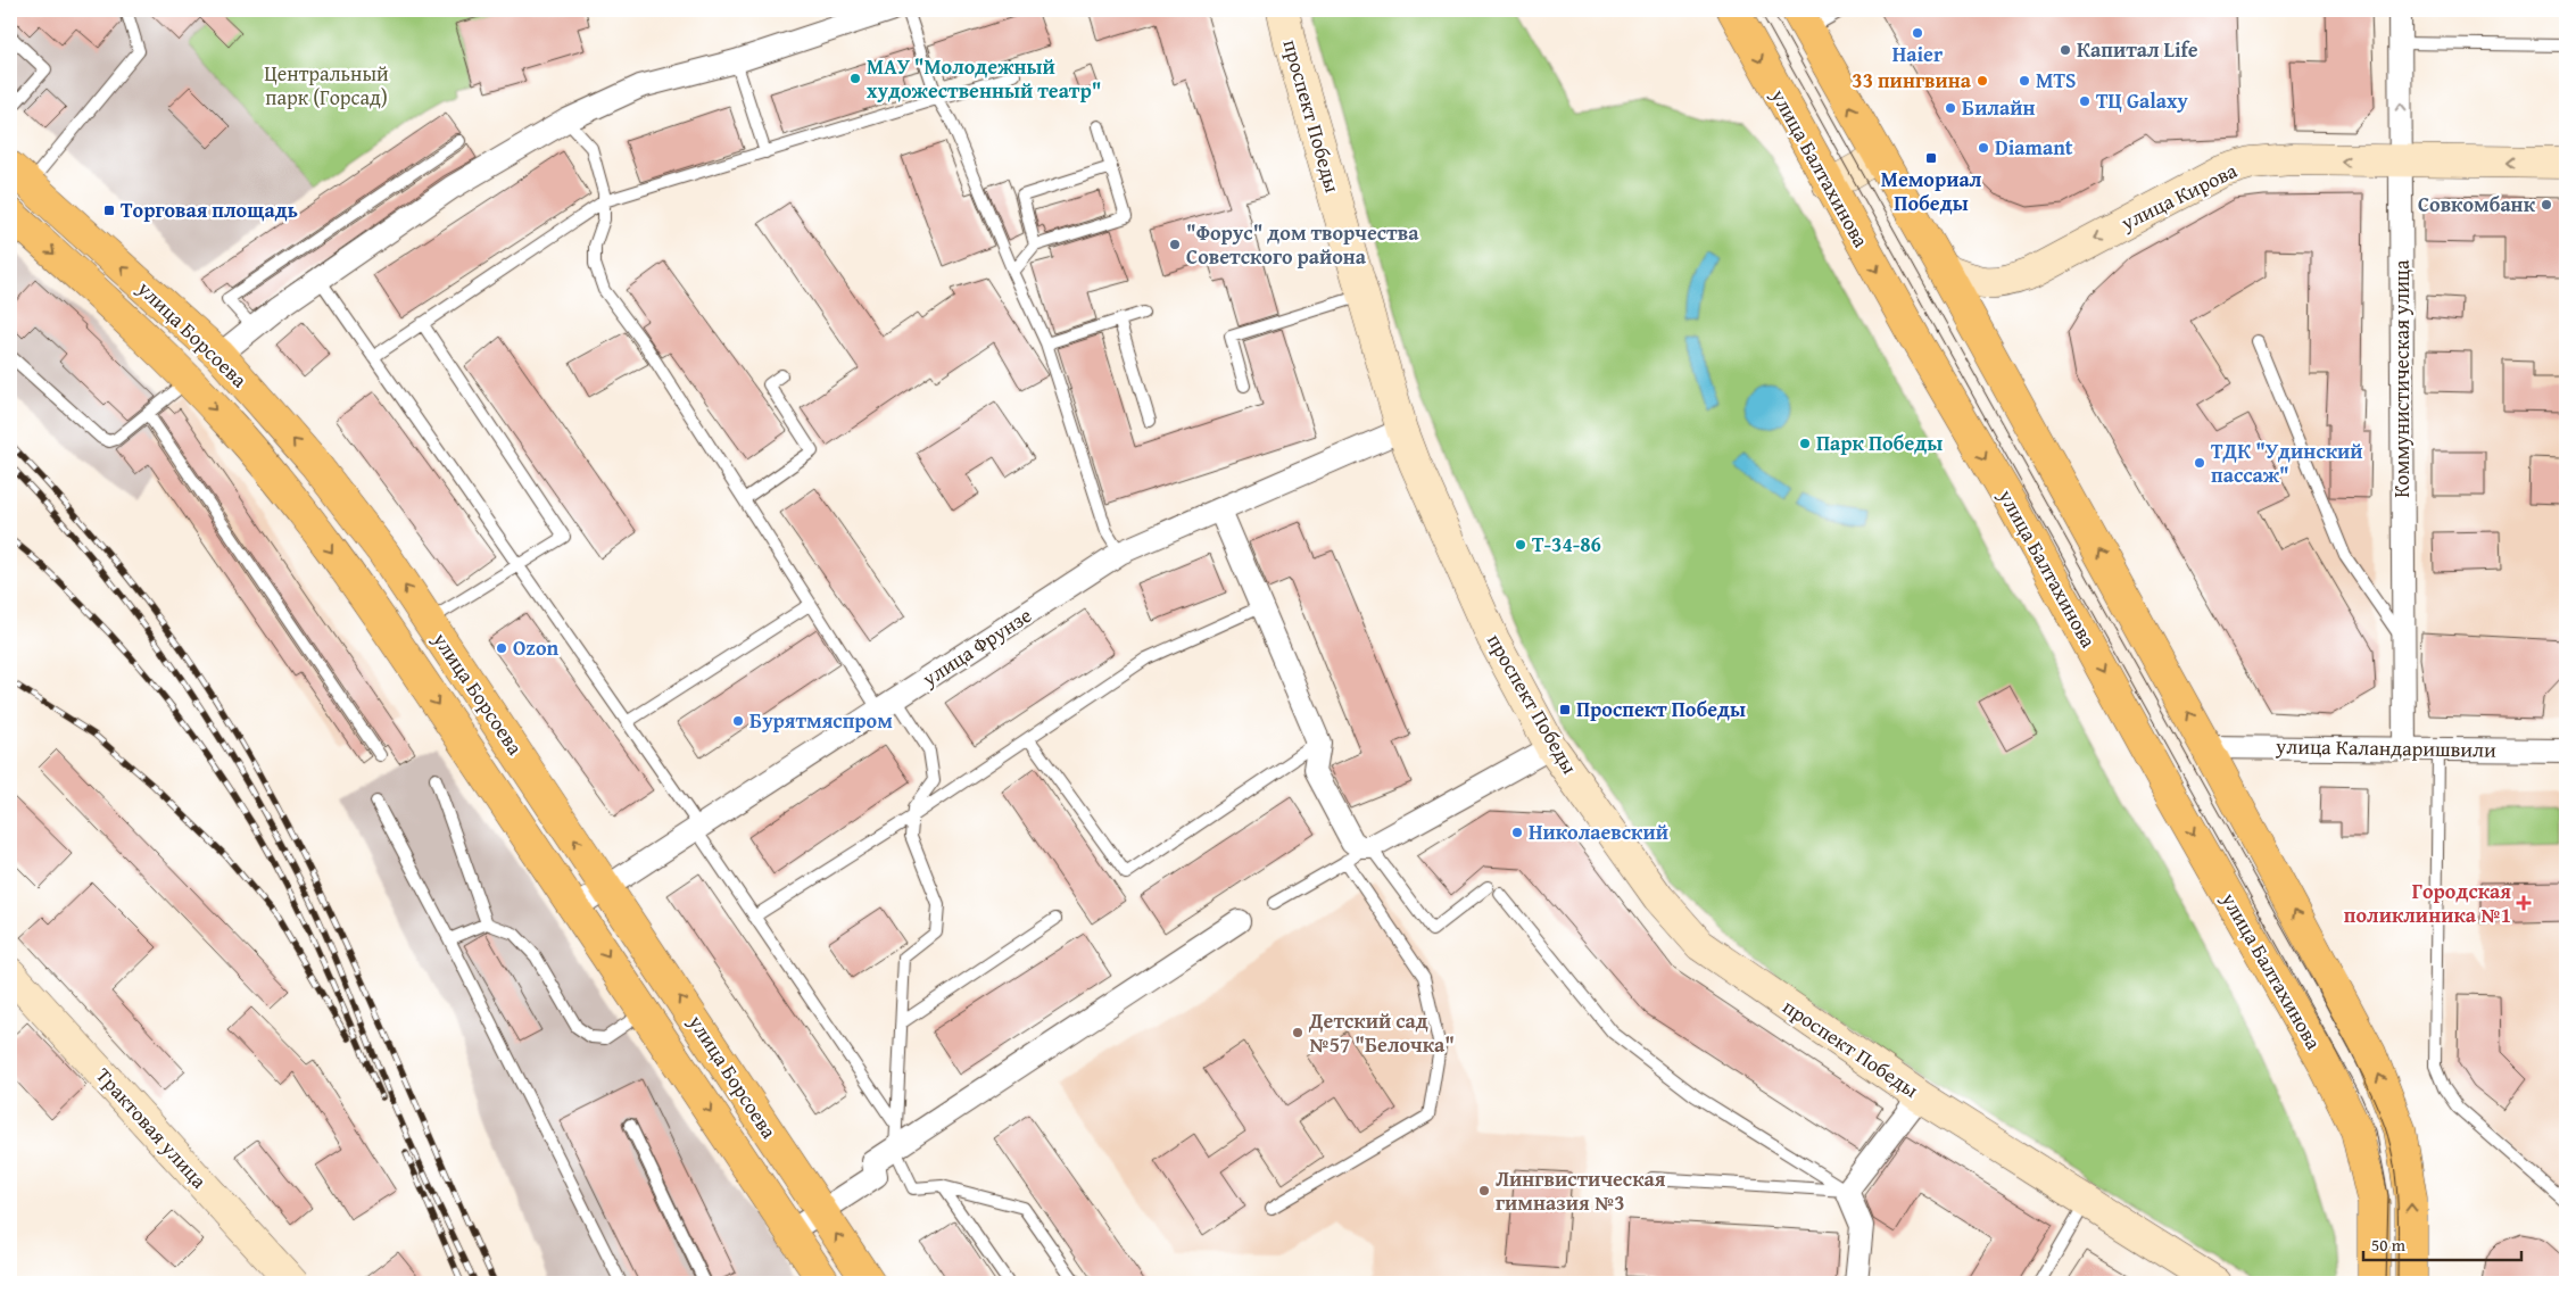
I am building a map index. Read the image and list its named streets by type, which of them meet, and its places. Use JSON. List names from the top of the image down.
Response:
{
  "streets": {
    "main road": ["улица Балтахинова", "улица Борсоева"],
    "street": [
      "проспект Победы",
      "улица Кирова",
      "Коммунистическая улица",
      "улица Фрунзе",
      "улица Каландаришвили",
      "Трактовая улица"
    ]
  },
  "crossings": [
    ["проспект Победы", "улица Фрунзе"],
    ["улица Кирова", "Коммунистическая улица"],
    ["улица Борсоева", "улица Фрунзе"],
    ["Коммунистическая улица", "улица Каландаришвили"]
  ],
  "one_way": ["улица Кирова"],
  "parks": ["Центральный парк (Горсад)"],
  "places": {
    "other": [
      "Haier",
      "Капитал Life",
      "МАУ \"Молодежный художественный театр\"",
      "33 пингвина",
      "MTS",
      "ТЦ Galaxy",
      "Билайн",
      "Diamant",
      "Совкомбанк",
      "\"Форус\" дом творчества Советского района",
      "Парк Победы",
      "ТДК \"Удинский пассаж\"",
      "T-34-86",
      "Ozon",
      "Бурятмяспром",
      "Николаевский",
      "Детский сад №57 \"Белочка\"",
      "Лингвистическая гимназия №3"
    ],
    "transit": ["Мемориал Победы", "Торговая площадь", "Проспект Победы"],
    "health": ["Городская поликлиника №1"]
  },
  "scale_bar": "50 m"
}
